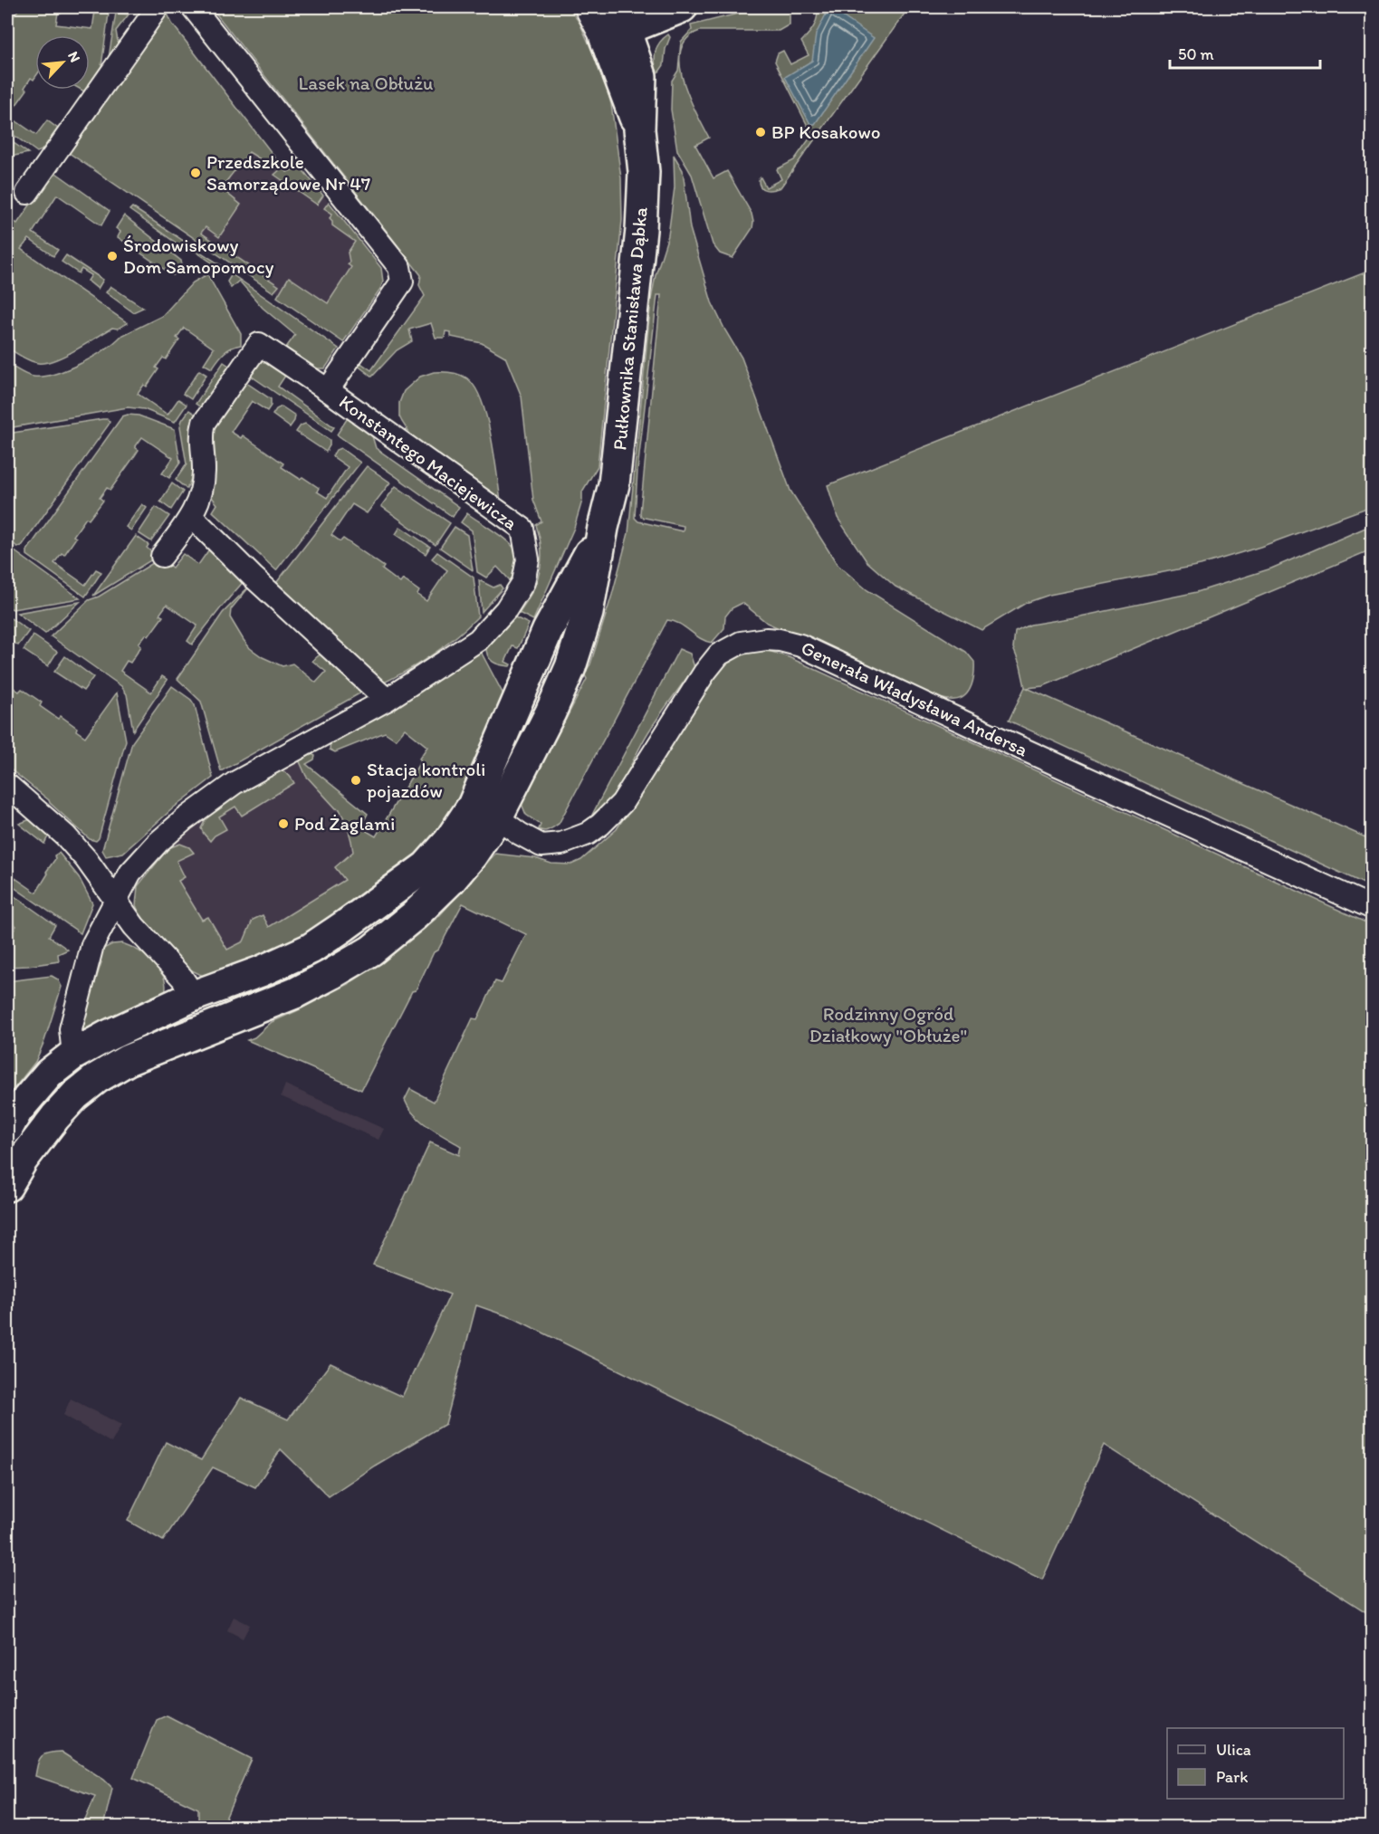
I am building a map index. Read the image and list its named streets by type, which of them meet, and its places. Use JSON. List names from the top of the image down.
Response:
{
  "streets": {
    "main road": ["Pułkownika Stanisława Dąbka"],
    "street": ["Konstantego Maciejewicza", "Generała Władysława Andersa"]
  },
  "crossings": [
    ["Pułkownika Stanisława Dąbka", "Konstantego Maciejewicza"],
    ["Pułkownika Stanisława Dąbka", "Generała Władysława Andersa"]
  ],
  "parks": ["Lasek na Obłużu", "Rodzinny Ogród Działkowy \"Obłuże\""],
  "places": [
    "BP Kosakowo",
    "Przedszkole Samorządowe Nr 47",
    "Środowiskowy Dom Samopomocy",
    "Stacja kontroli pojazdów",
    "Pod Żaglami"
  ],
  "legend": ["Ulica", "Park"],
  "scale_bar": "50 m",
  "north": "top right"
}
